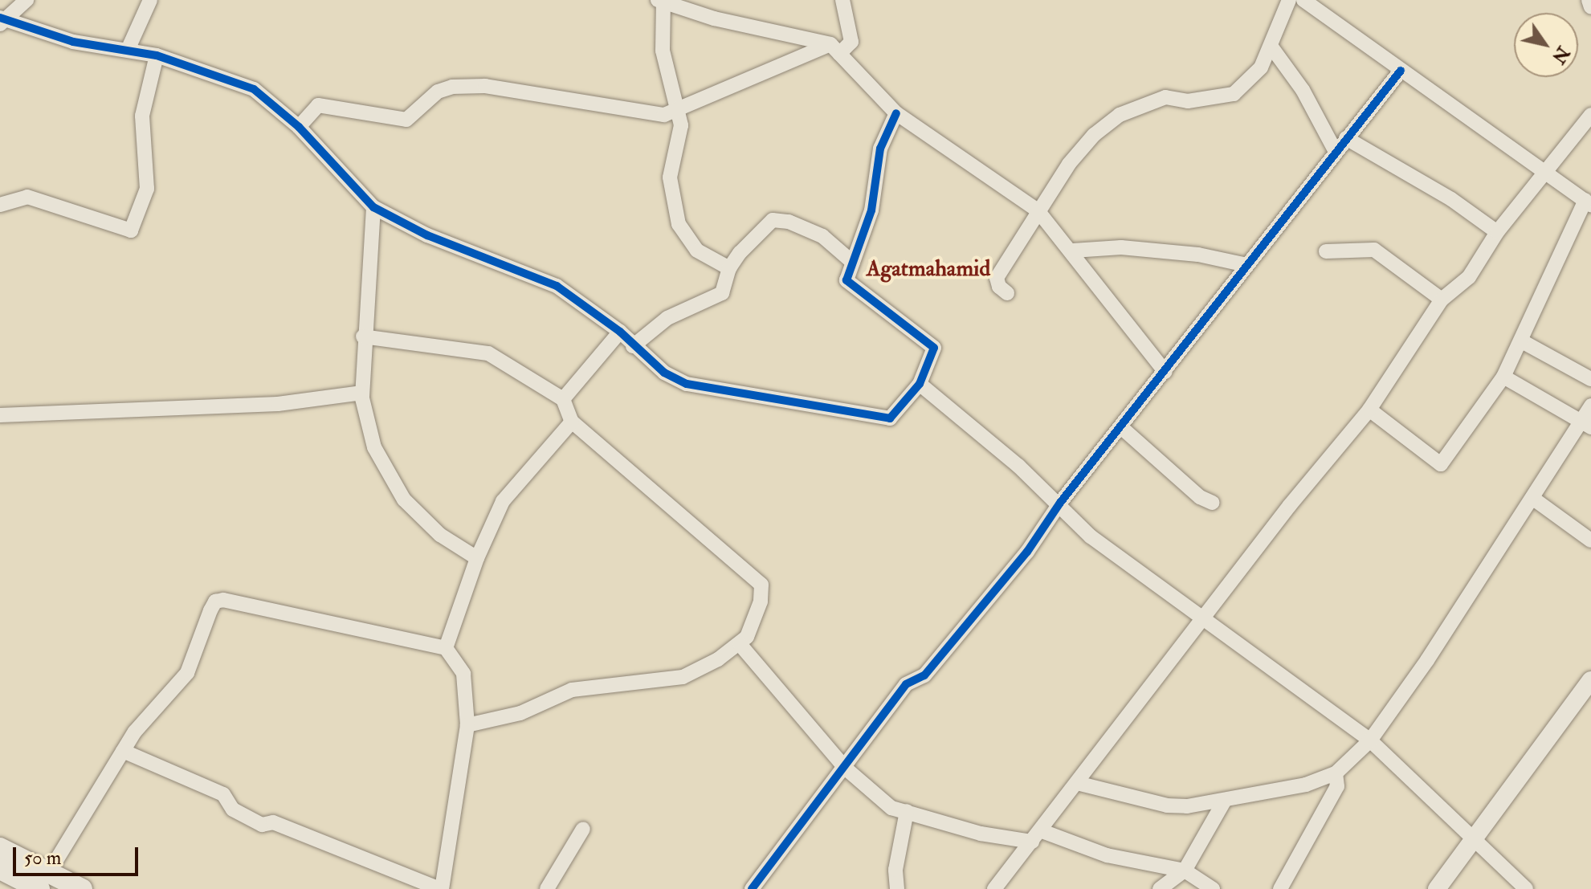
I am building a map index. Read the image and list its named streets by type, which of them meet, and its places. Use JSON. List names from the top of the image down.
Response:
{
  "districts": ["Agatmahamid"],
  "scale_bar": "50 m",
  "north": "bottom right"
}
